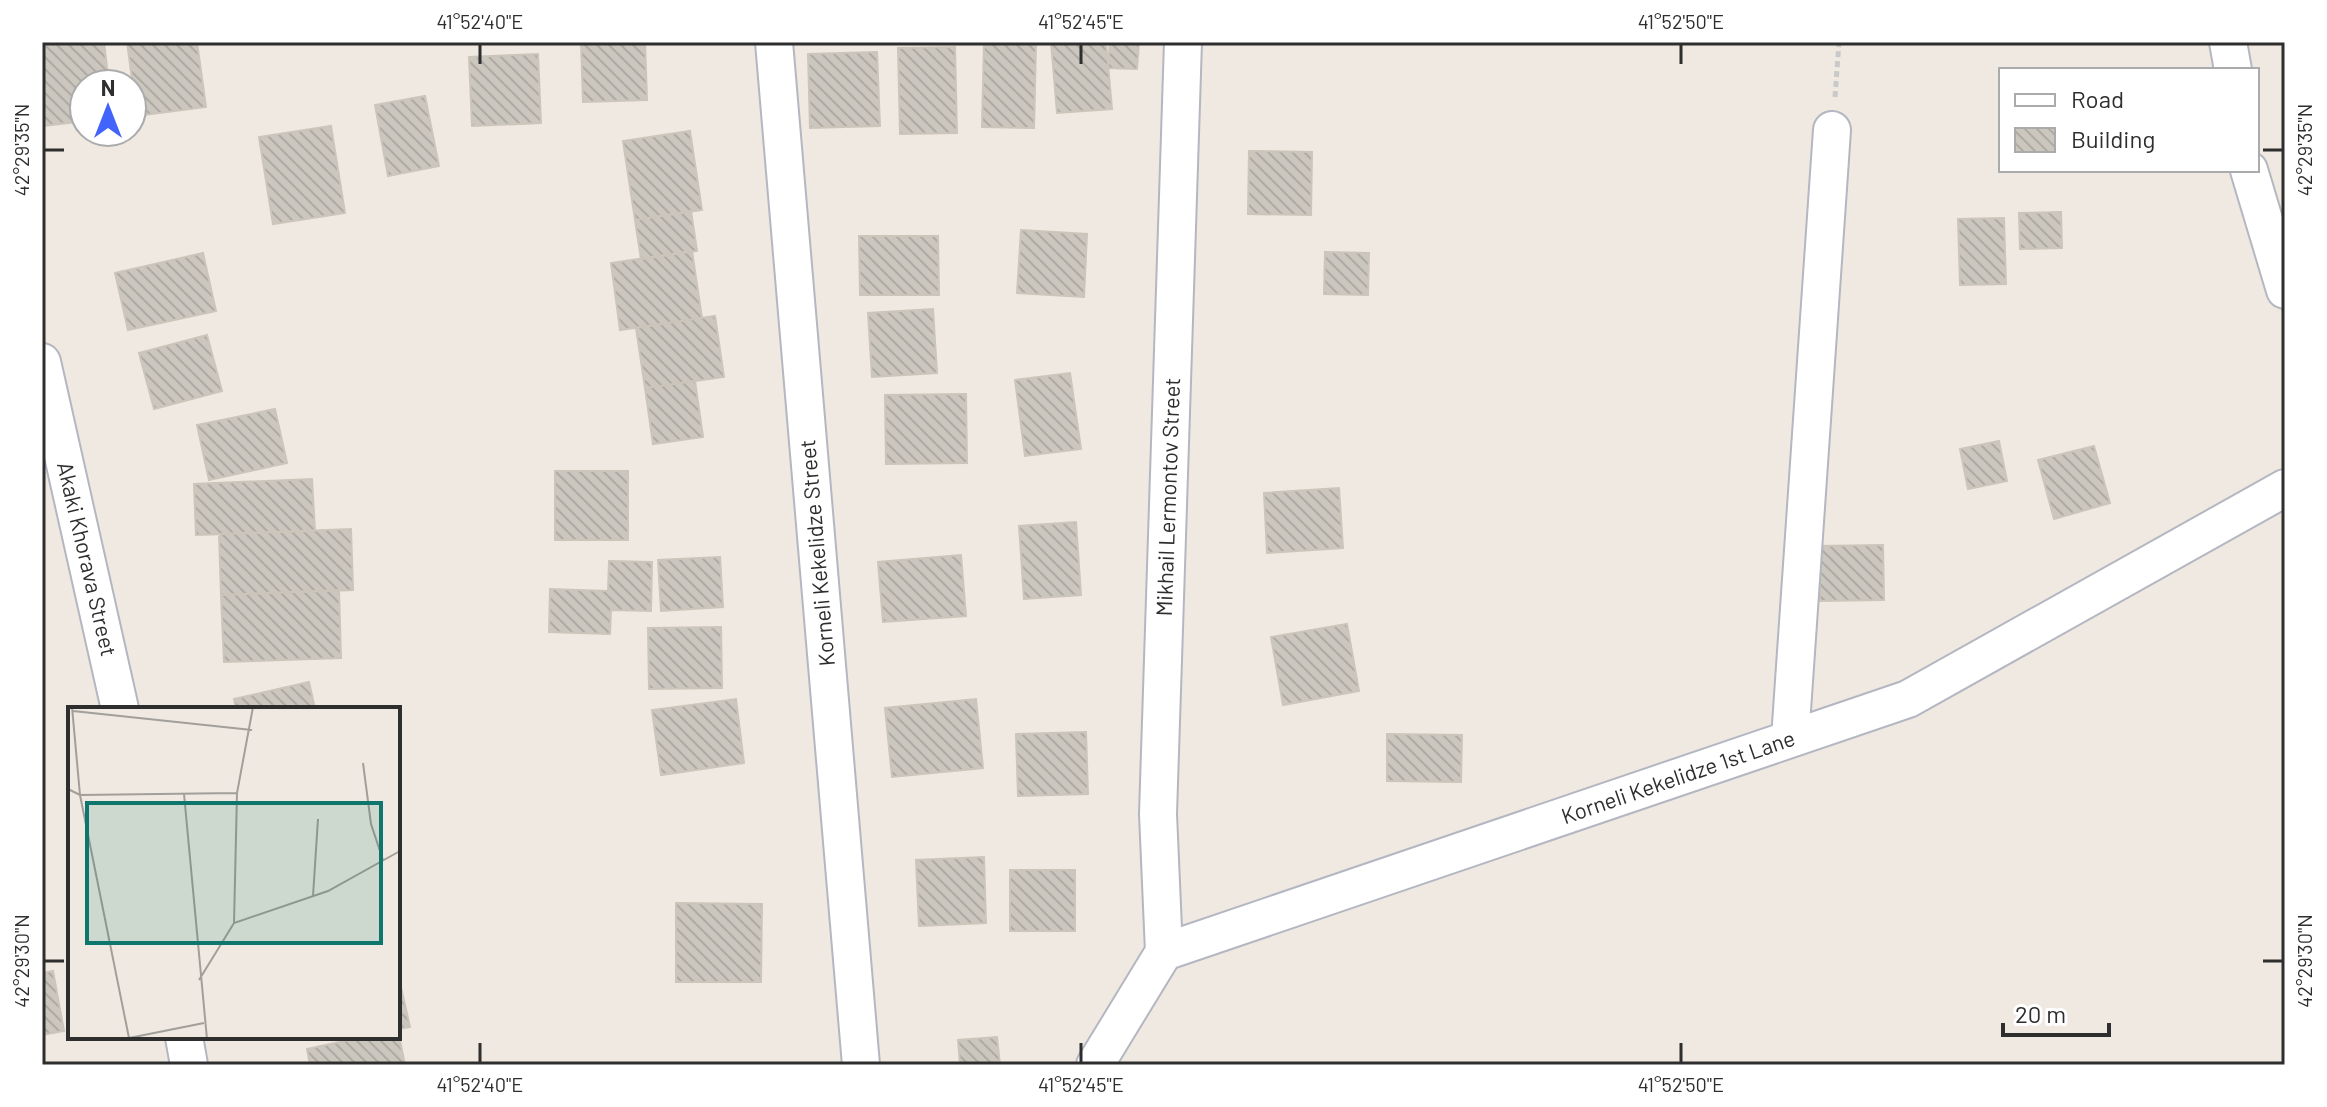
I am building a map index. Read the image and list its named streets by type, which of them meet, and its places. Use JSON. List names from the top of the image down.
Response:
{
  "streets": {
    "street": [
      "Mikhail Lermontov Street",
      "Korneli Kekelidze Street",
      "Akaki Khorava Street",
      "Korneli Kekelidze 1st Lane"
    ]
  },
  "crossings": [
    ["Mikhail Lermontov Street", "Korneli Kekelidze 1st Lane"]
  ],
  "legend": ["Road", "Building"],
  "scale_bar": "20 m",
  "north": "top",
  "coordinates": [
    "41°52'40\"E",
    "41°52'45\"E",
    "41°52'50\"E",
    "42°29'35\"N",
    "42°29'30\"N"
  ]
}
